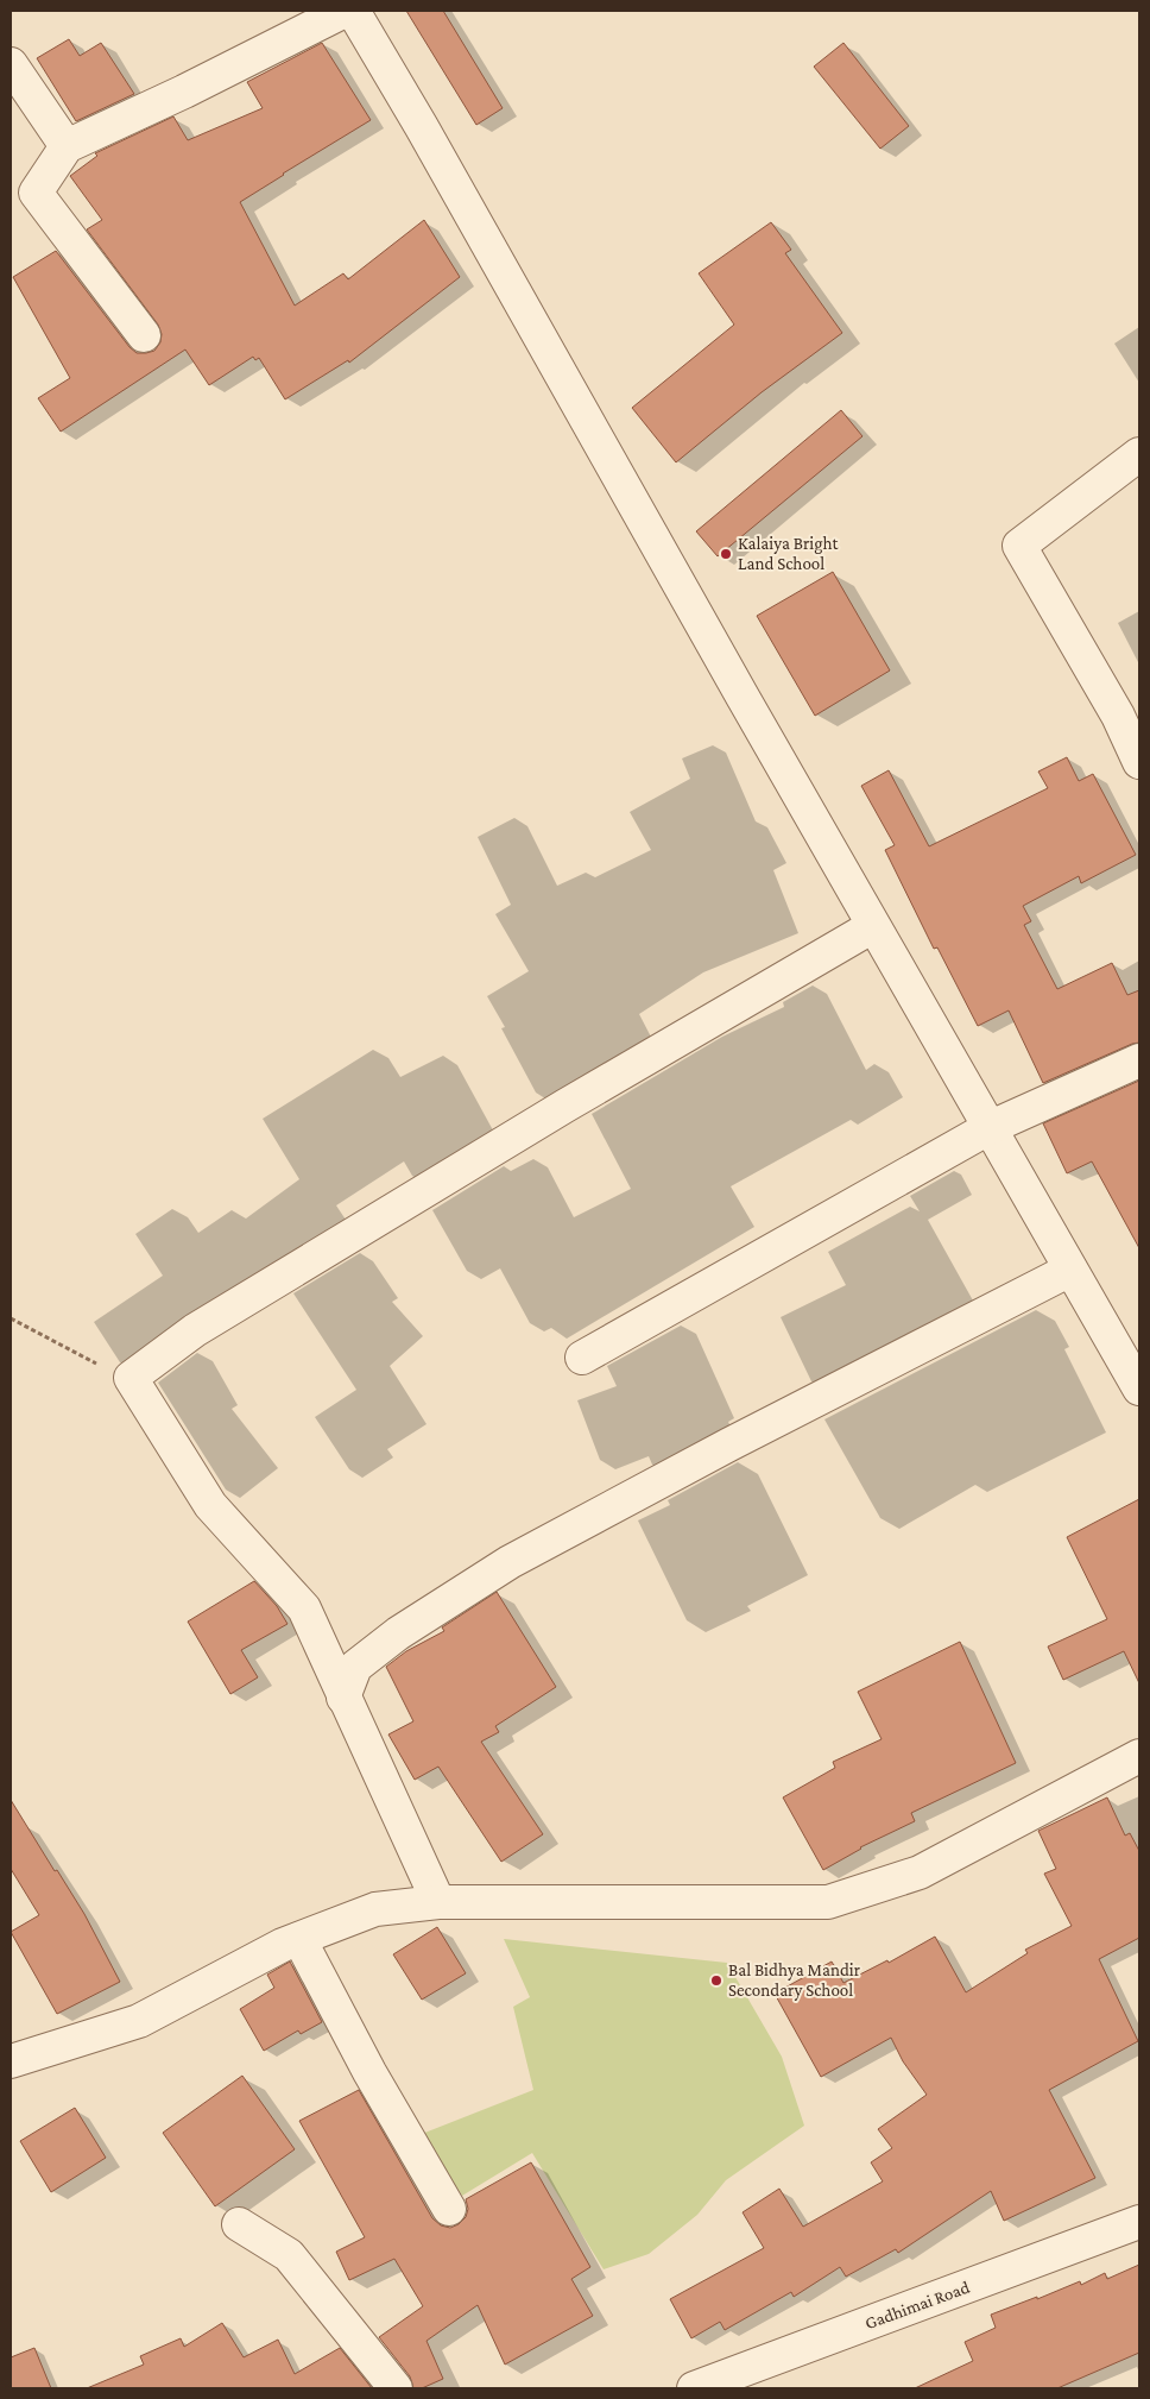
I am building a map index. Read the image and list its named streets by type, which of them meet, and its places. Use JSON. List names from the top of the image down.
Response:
{
  "streets": {
    "street": ["Gadhimai Road"]
  },
  "places": ["Kalaiya Bright Land School", "Bal Bidhya Mandir Secondary School"]
}
